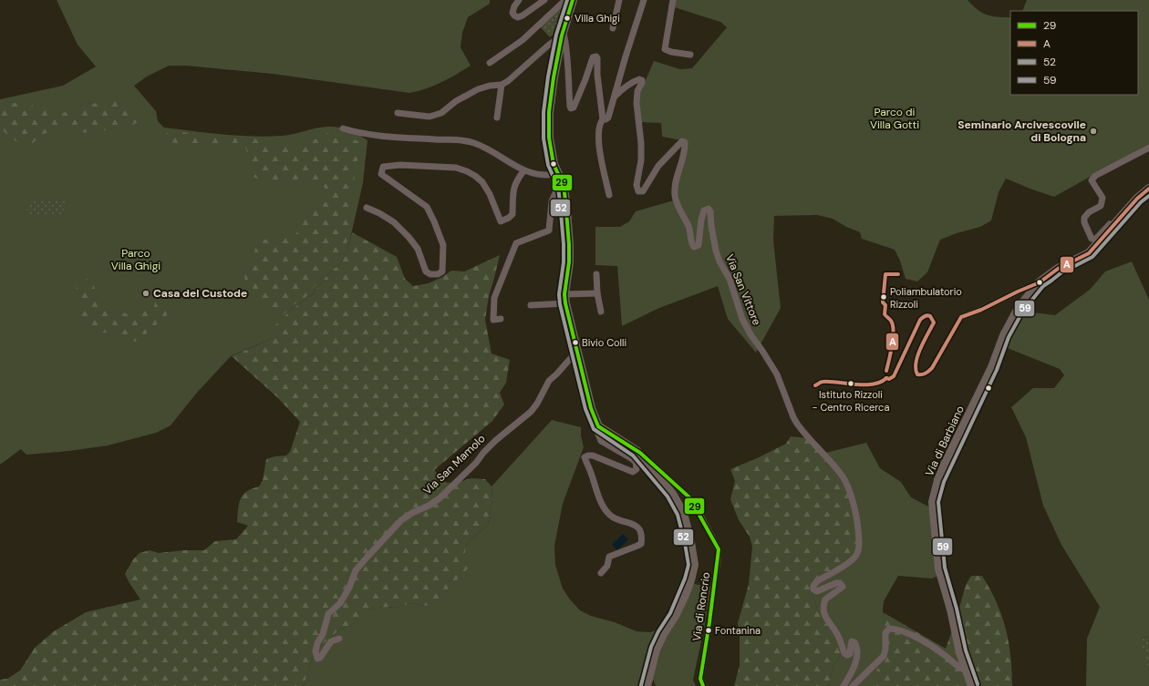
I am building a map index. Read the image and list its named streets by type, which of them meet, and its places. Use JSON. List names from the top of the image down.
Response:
{
  "streets": {
    "main road": ["Via di Barbiano"],
    "street": ["Via San Vittore", "Via San Mamolo", "Via di Roncrio"]
  },
  "parks": ["Parco di Villa Gotti", "Parco Villa Ghigi"],
  "places": [
    "Villa Ghigi",
    "Seminario Arcivescovile di Bologna",
    "Casa del Custode",
    "Poliambulatorio Rizzoli",
    "Bivio Colli",
    "Istituto Rizzoli - Centro Ricerca",
    "Fontanina"
  ],
  "lines": [
    "transit line 29",
    "transit line 52",
    "transit line A",
    "transit line 59"
  ],
  "legend": [
    "29",
    "A",
    "52",
    "59"
  ]
}
